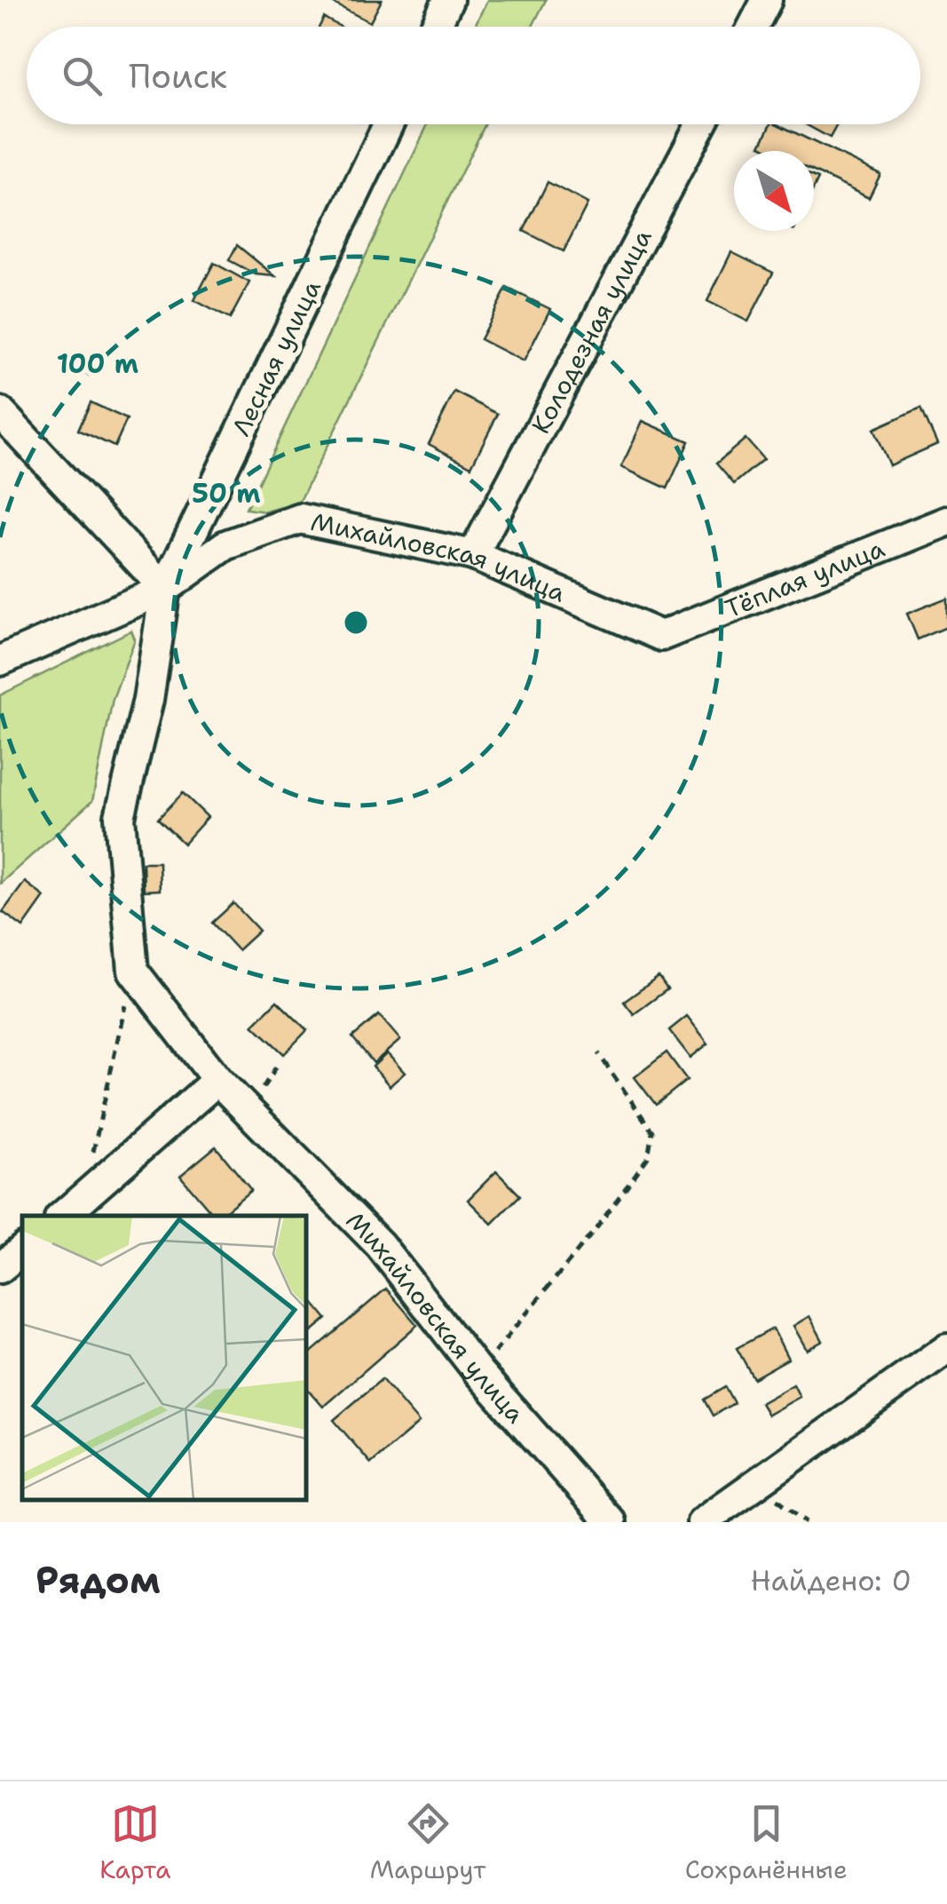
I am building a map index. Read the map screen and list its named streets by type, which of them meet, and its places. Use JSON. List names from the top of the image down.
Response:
{
  "streets": {
    "street": [
      "Колодезная улица",
      "Лесная улица",
      "Михайловская улица",
      "Тёплая улица"
    ]
  },
  "crossings": [
    ["Колодезная улица", "Михайловская улица"],
    ["Лесная улица", "Михайловская улица"],
    ["Михайловская улица", "Тёплая улица"]
  ],
  "north": "bottom right",
  "page": {
    "search": "Поиск",
    "heading": ["Рядом", "Найдено: 0"],
    "nav": ["Карта", "Маршрут", "Сохранённые"]
  },
  "rings": ["100 m", "50 m"]
}
